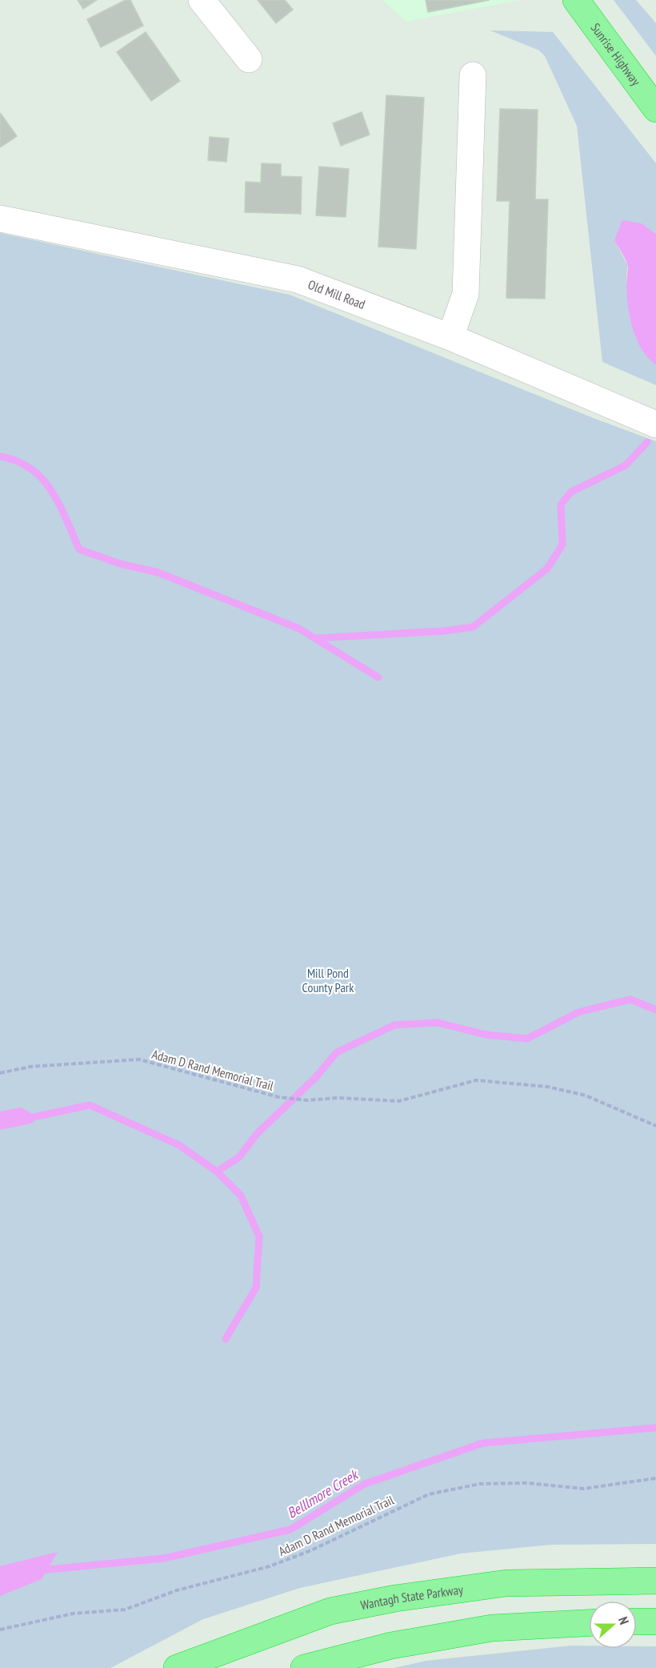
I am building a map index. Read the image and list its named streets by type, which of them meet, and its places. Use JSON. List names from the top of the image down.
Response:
{
  "streets": {
    "highway": ["Sunrise Highway", "Wantagh State Parkway"],
    "street": ["Old Mill Road"],
    "path": ["Adam D Rand Memorial Trail"]
  },
  "water": ["Belllmore Creek"],
  "parks": ["Mill Pond County Park"],
  "north": "right"
}
